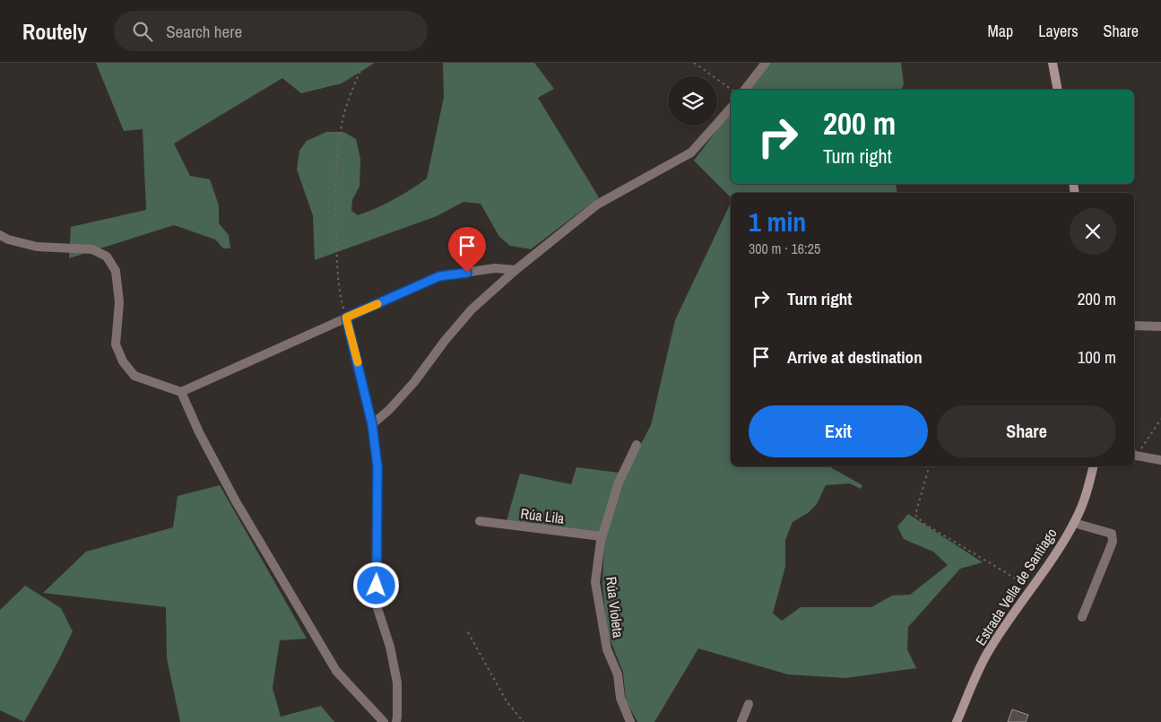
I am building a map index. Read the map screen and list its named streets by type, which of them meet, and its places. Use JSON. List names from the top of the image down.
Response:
{
  "streets": {
    "main road": ["Estrada Vella de Santiago"],
    "street": ["Rúa Lila", "Rúa Violeta"]
  },
  "crossings": [
    ["Rúa Lila", "Rúa Violeta"]
  ],
  "page": {
    "header": "Routely",
    "search": "Search here",
    "nav": ["Map", "Layers", "Share"],
    "turn": ["200 m", "Turn right"],
    "heading": ["1 min", "300 m · 16:25"],
    "list": [
      {
        "name": "Turn right",
        "value": "200 m"
      },
      {
        "name": "Arrive at destination",
        "value": "100 m"
      }
    ],
    "buttons": ["Exit", "Share"]
  }
}
